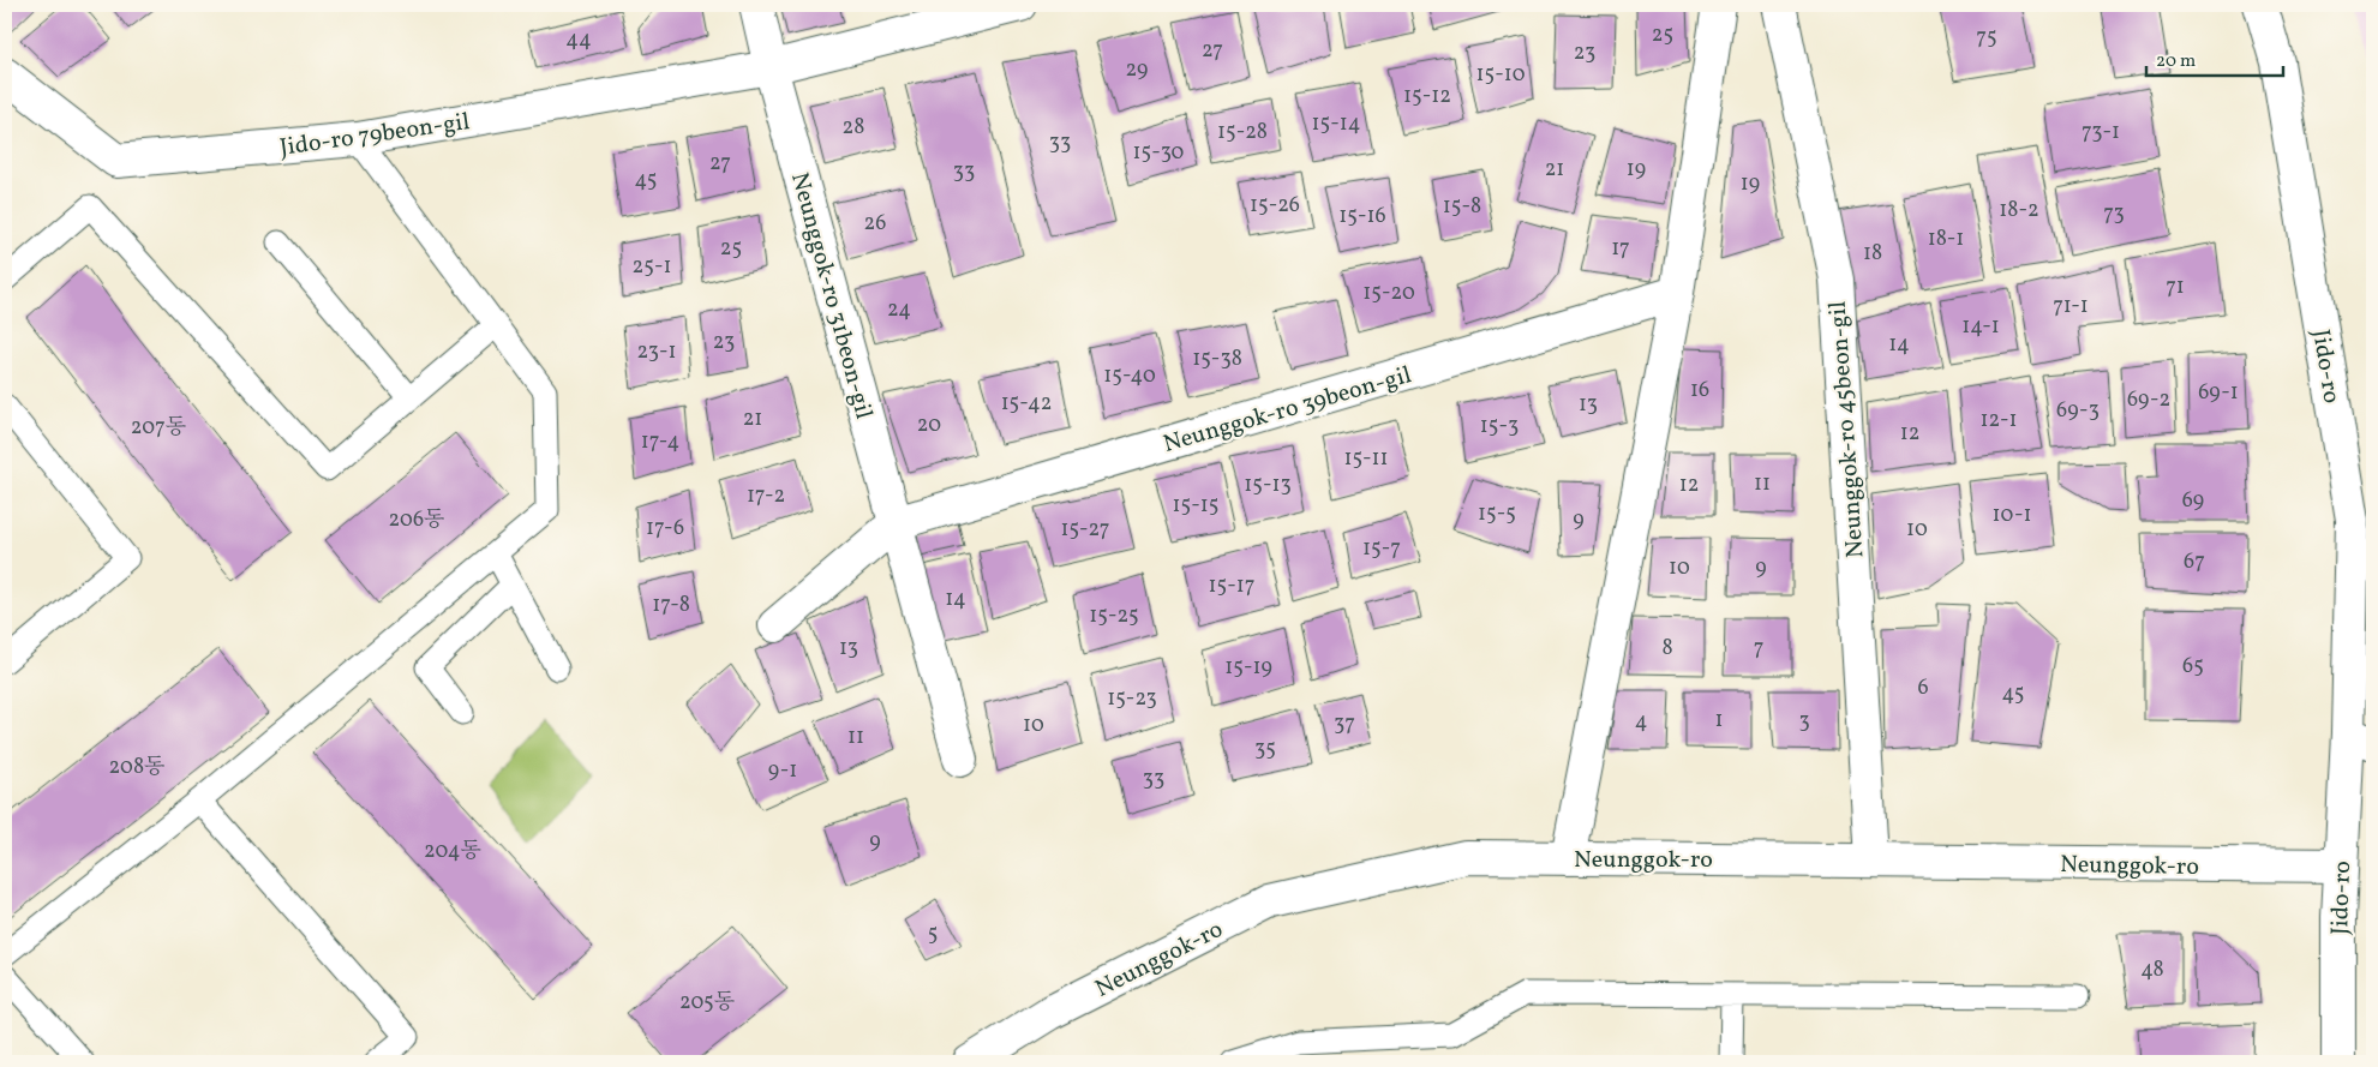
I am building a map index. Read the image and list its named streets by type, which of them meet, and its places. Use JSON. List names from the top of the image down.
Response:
{
  "streets": {
    "street": [
      "Jido-ro 79beon-gil",
      "Neunggok-ro 31beon-gil",
      "Jido-ro",
      "Neunggok-ro 39beon-gil",
      "Neunggok-ro 45beon-gil",
      "Neunggok-ro"
    ]
  },
  "crossings": [
    ["Jido-ro 79beon-gil", "Neunggok-ro 31beon-gil"],
    ["Neunggok-ro 31beon-gil", "Neunggok-ro 39beon-gil"],
    ["Jido-ro", "Neunggok-ro"],
    ["Neunggok-ro 45beon-gil", "Neunggok-ro"]
  ],
  "house_numbers": [
    "25",
    "75",
    "44",
    "27",
    "23",
    "29",
    "15-10",
    "15-12",
    "15-14",
    "28",
    "15-28",
    "73-1",
    "33",
    "15-30",
    "27",
    "21",
    "19",
    "33",
    "45",
    "19",
    "15-26",
    "15-8",
    "18-2",
    "73",
    "15-16",
    "26",
    "18-1",
    "25",
    "17",
    "18",
    "25-1",
    "71",
    "15-20",
    "71-1",
    "24",
    "14-1",
    "23",
    "14",
    "23-1",
    "15-38",
    "15-40",
    "16",
    "69-1",
    "69-2",
    "15-42",
    "13",
    "69-3",
    "21",
    "12-1",
    "20",
    "15-3",
    "207동",
    "12",
    "17-4",
    "15-11",
    "11",
    "15-13",
    "12",
    "17-2",
    "69",
    "15-15",
    "15-5",
    "10-1",
    "206동",
    "9",
    "17-6",
    "15-27",
    "10",
    "15-7",
    "67",
    "10",
    "9",
    "15-17",
    "14",
    "17-8",
    "15-25",
    "13",
    "8",
    "7",
    "65",
    "15-19",
    "6",
    "45",
    "15-23",
    "1",
    "4",
    "3",
    "37",
    "10",
    "11",
    "35",
    "208동",
    "9-1",
    "33",
    "9",
    "204동",
    "5",
    "48",
    "205동"
  ],
  "scale_bar": "20 m"
}
